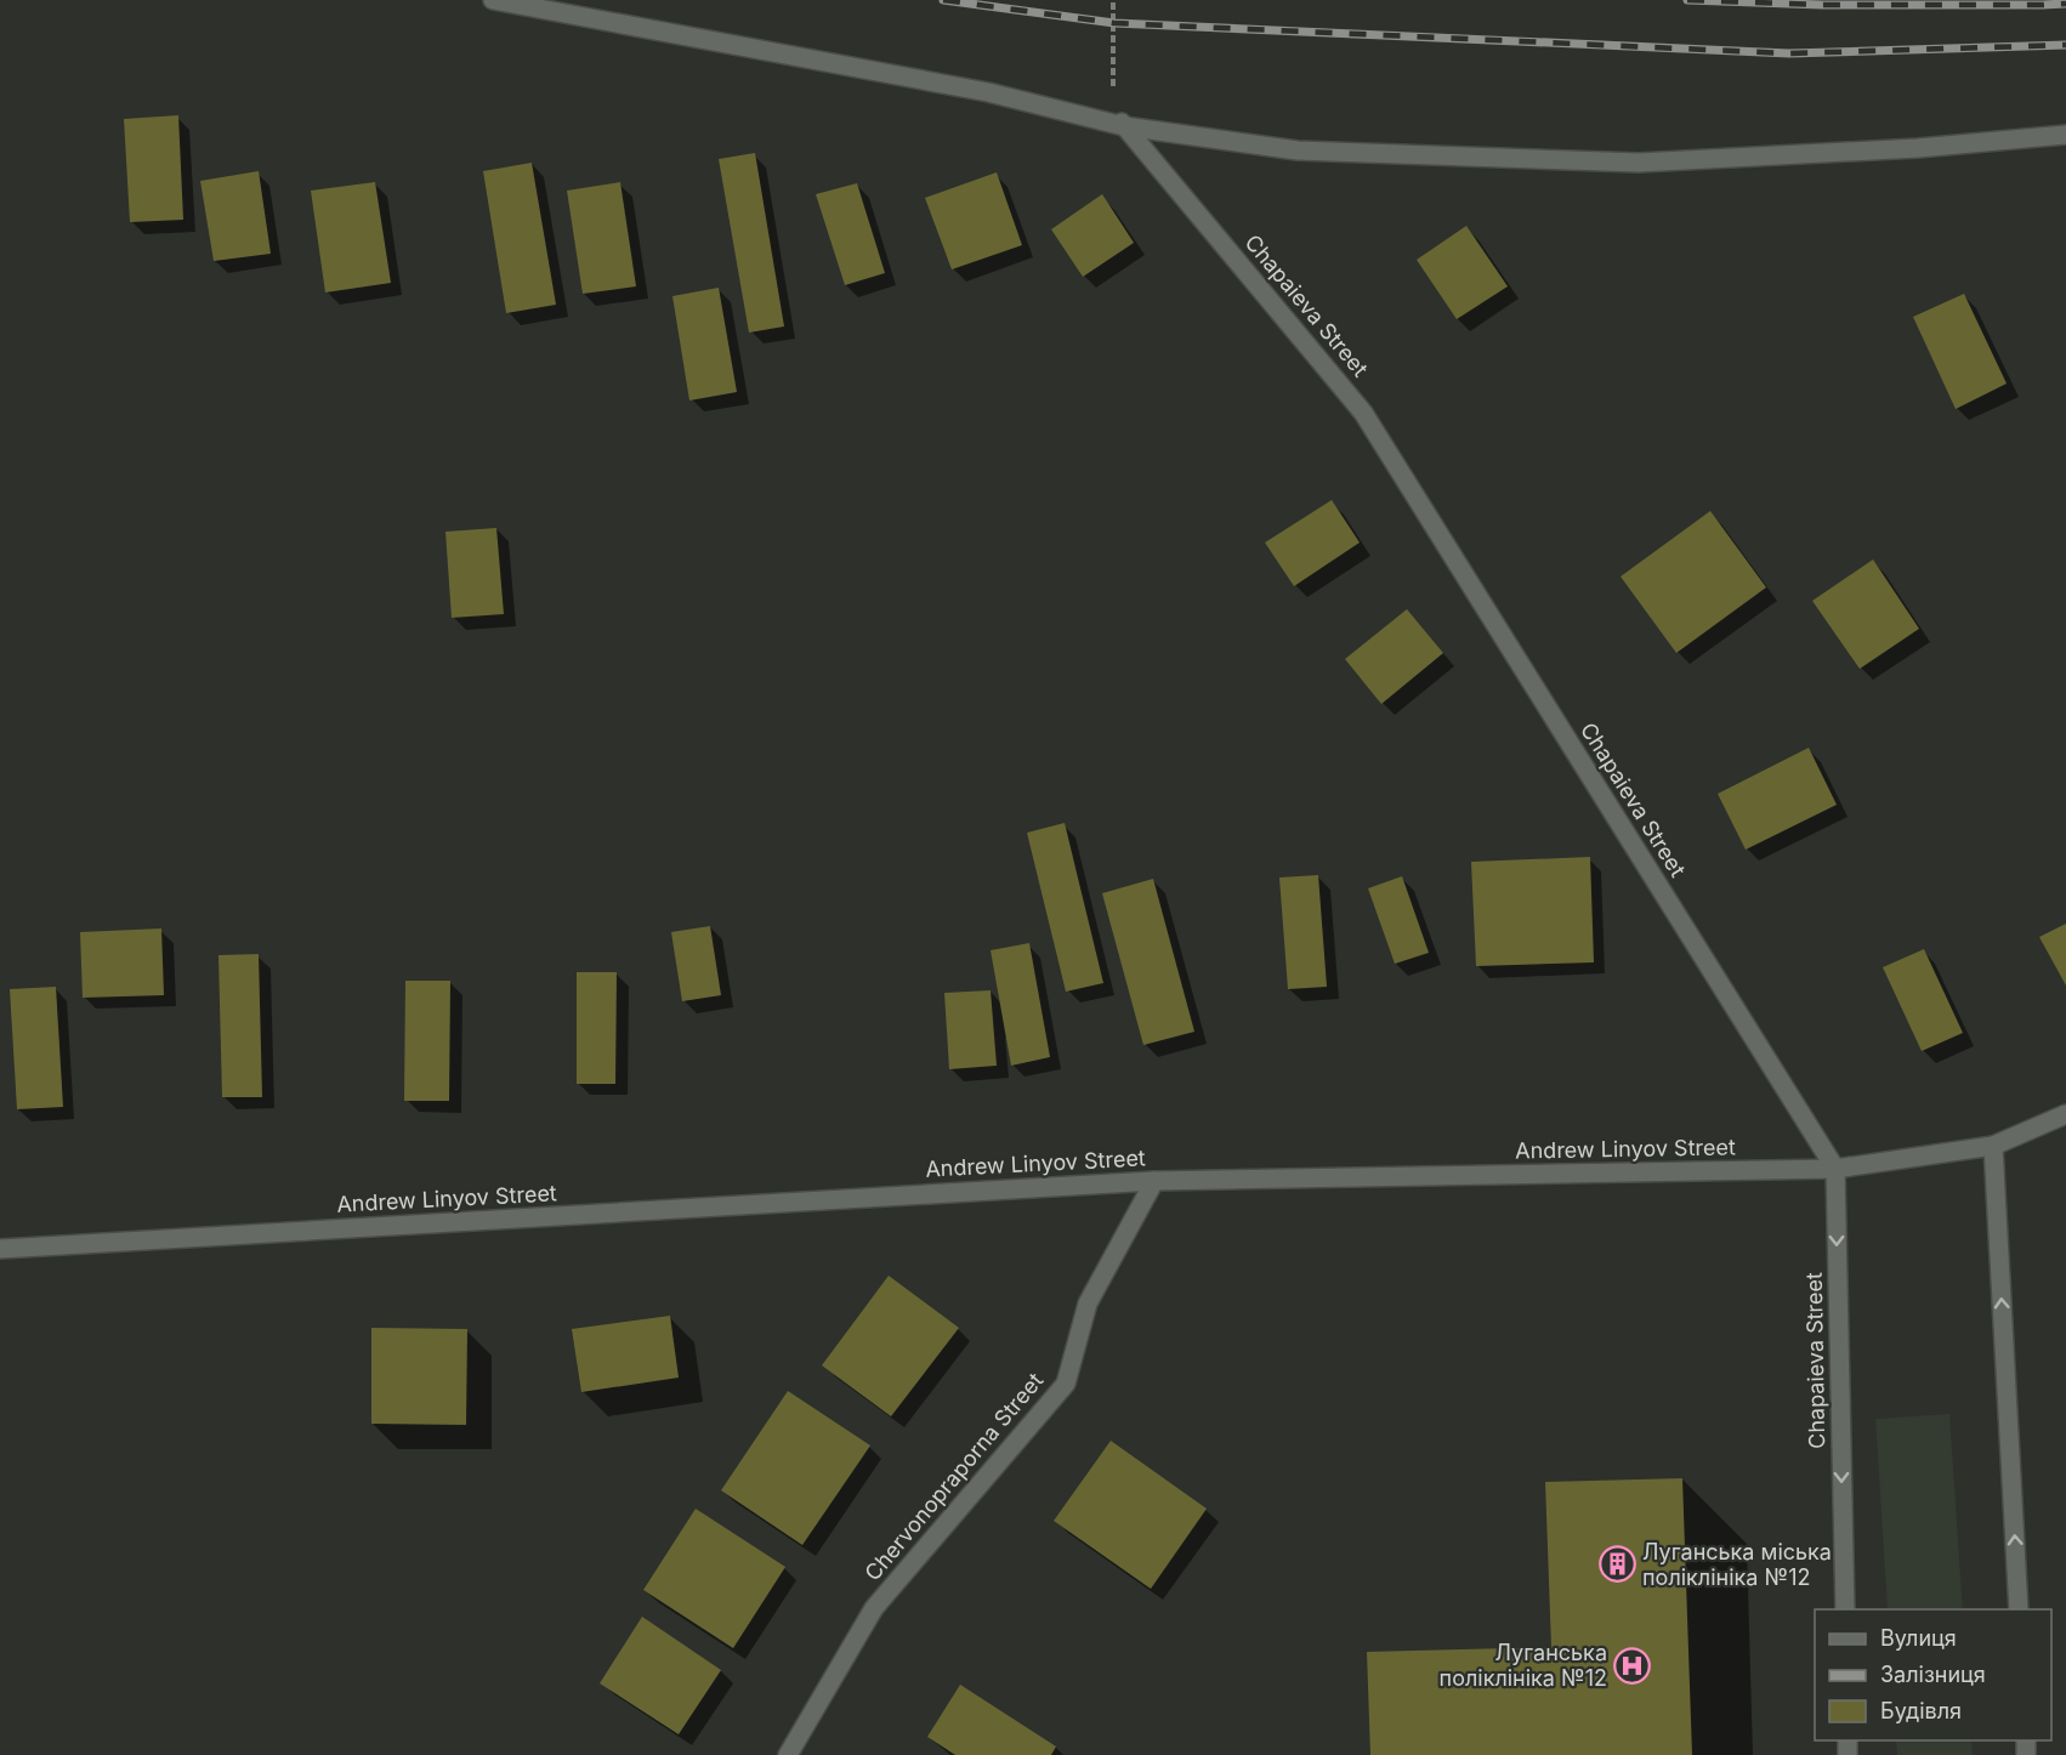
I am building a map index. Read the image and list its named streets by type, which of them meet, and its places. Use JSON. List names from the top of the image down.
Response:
{
  "streets": {
    "street": ["Chapaieva Street", "Andrew Linyov Street", "Chervonopraporna Street"]
  },
  "crossings": [
    ["Chapaieva Street", "Andrew Linyov Street"],
    ["Andrew Linyov Street", "Chervonopraporna Street"]
  ],
  "places": {
    "building": ["Луганська міська поліклініка №12"],
    "hospital": ["Луганська поліклініка №12"]
  },
  "legend": ["Вулиця", "Залізниця", "Будівля"]
}
